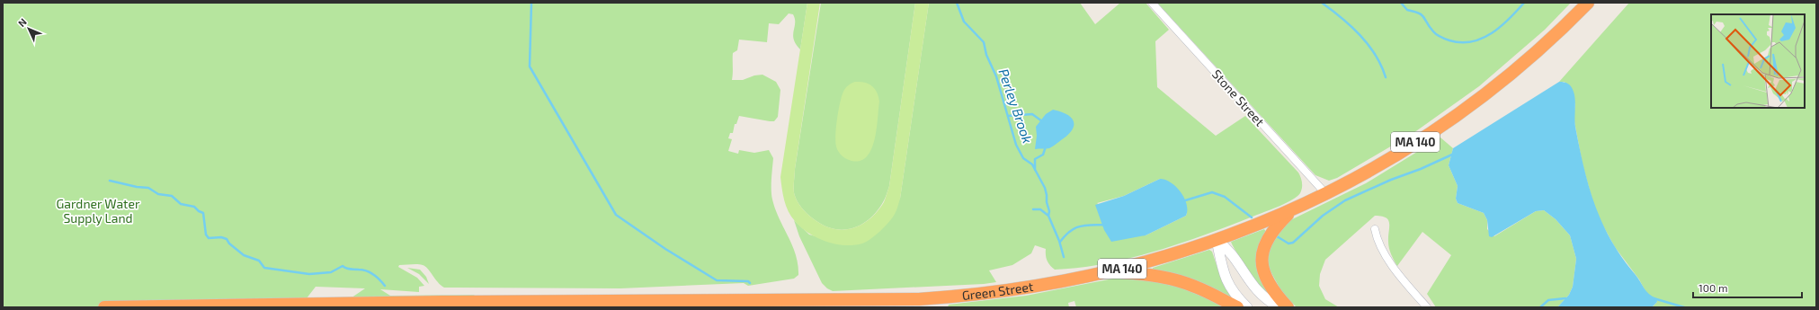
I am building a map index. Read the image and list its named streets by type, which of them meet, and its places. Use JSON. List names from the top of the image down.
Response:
{
  "streets": {
    "highway": ["MA 140", "Green Street"],
    "street": ["Stone Street"]
  },
  "crossings": [
    ["Stone Street", "MA 140"],
    ["MA 140", "Green Street"]
  ],
  "water": ["Perley Brook"],
  "parks": ["Gardner Water Supply Land"],
  "scale_bar": "100 m",
  "north": "top left"
}
